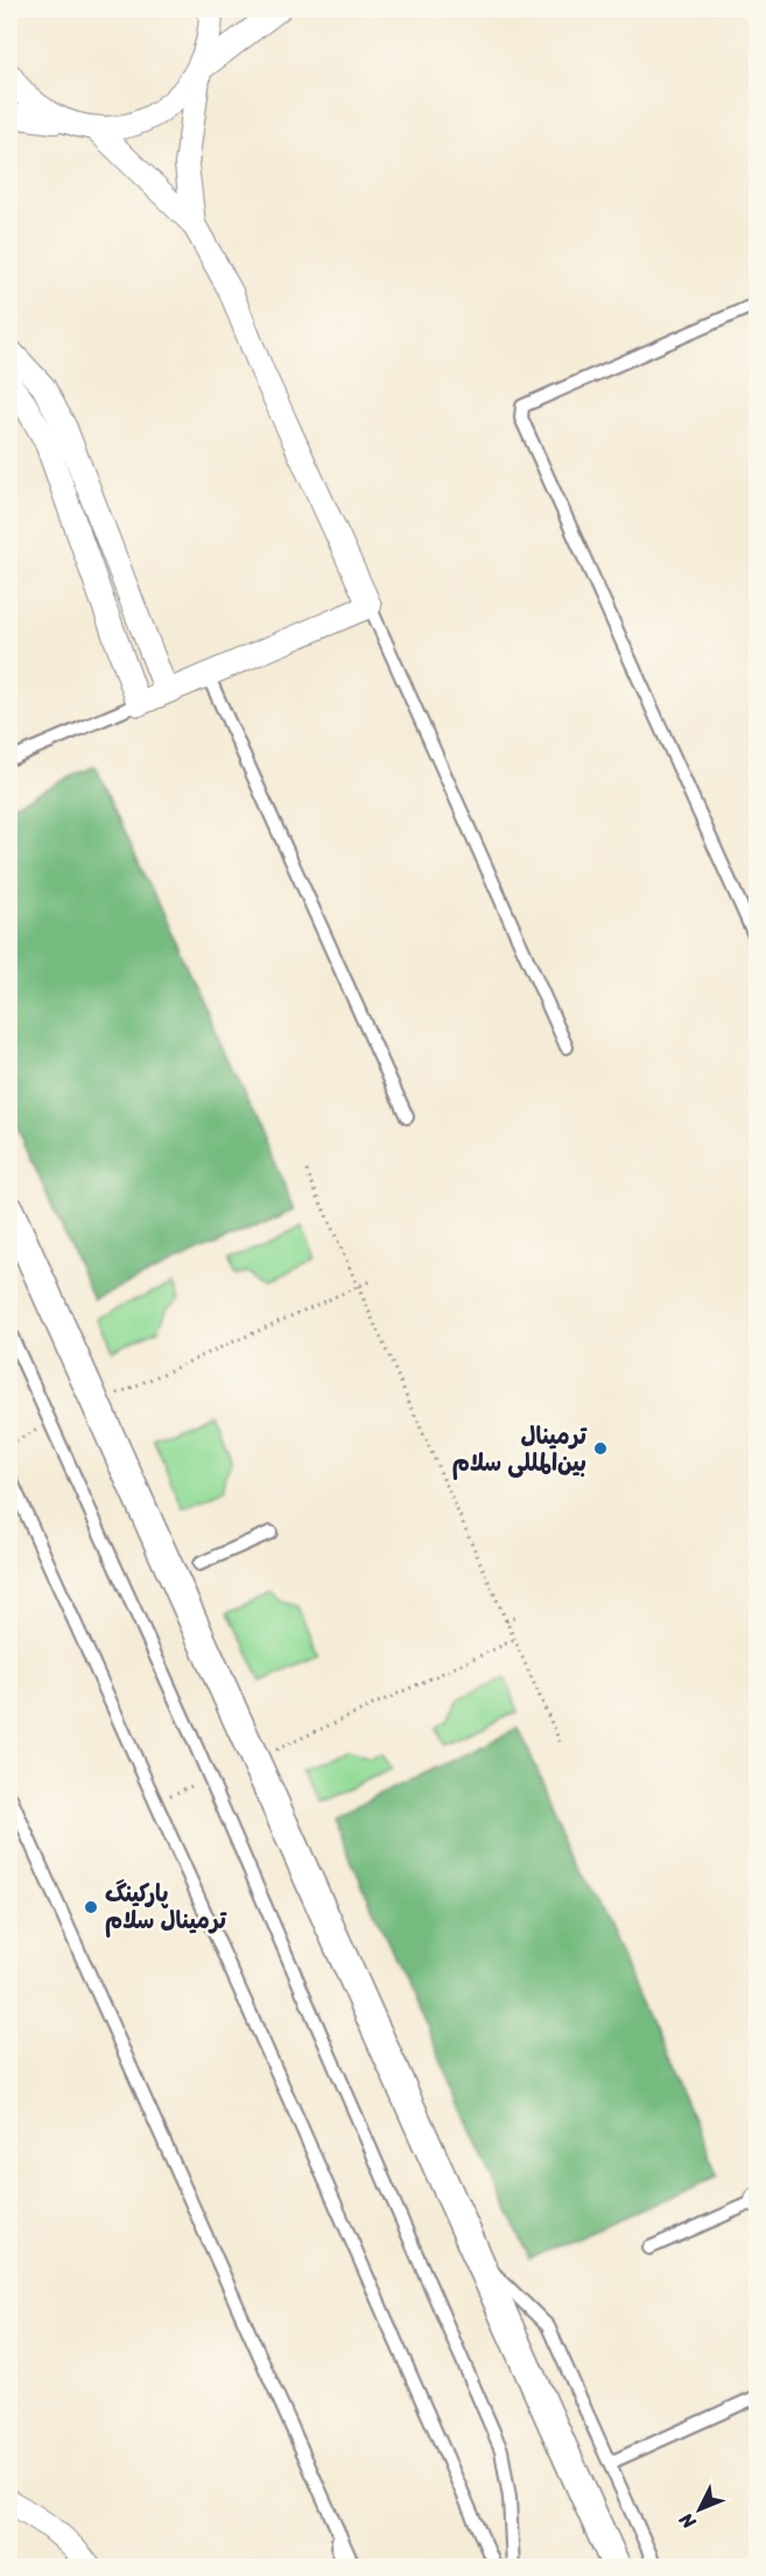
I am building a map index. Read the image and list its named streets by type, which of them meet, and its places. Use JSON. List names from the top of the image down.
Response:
{
  "places": ["ترمینال بین‌المللی سلام", "پارکینگ ترمینال سلام"],
  "north": "bottom left"
}
